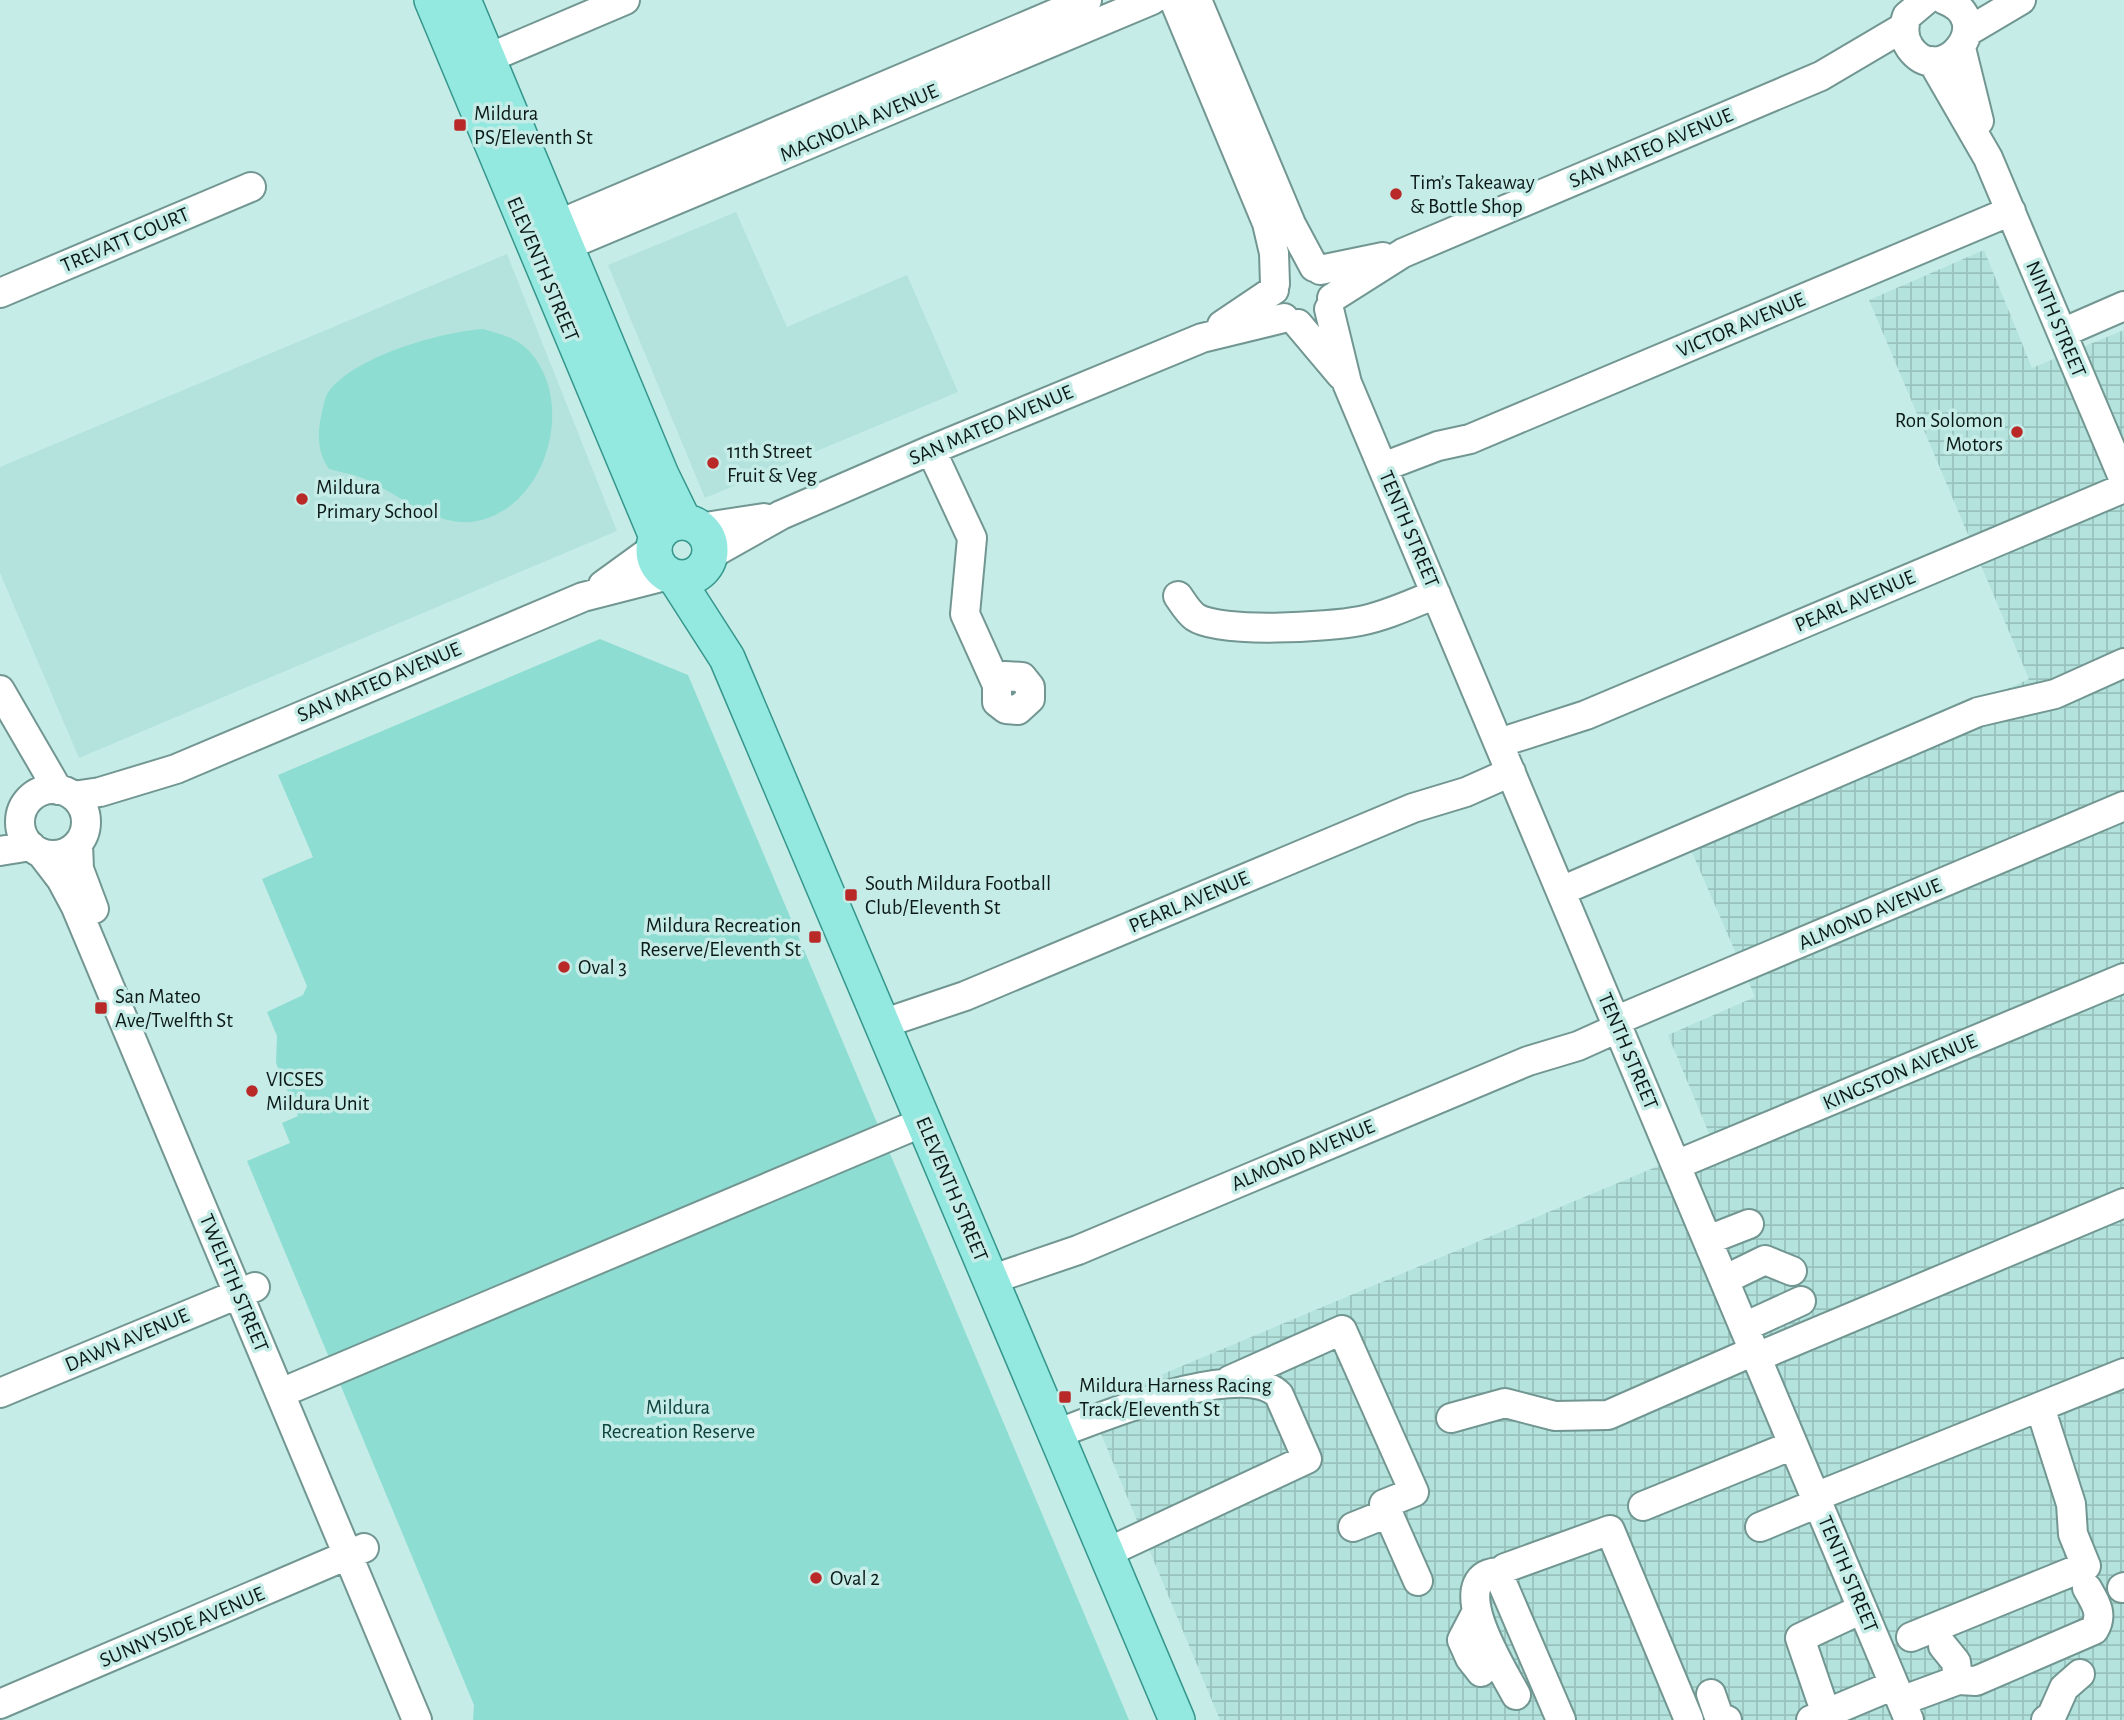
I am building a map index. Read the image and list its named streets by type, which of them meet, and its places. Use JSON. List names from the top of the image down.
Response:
{
  "streets": {
    "main road": ["ELEVENTH STREET"],
    "street": [
      "MAGNOLIA AVENUE",
      "SAN MATEO AVENUE",
      "TREVATT COURT",
      "NINTH STREET",
      "VICTOR AVENUE",
      "TENTH STREET",
      "PEARL AVENUE",
      "ALMOND AVENUE",
      "KINGSTON AVENUE",
      "TWELFTH STREET",
      "DAWN AVENUE",
      "SUNNYSIDE AVENUE"
    ]
  },
  "crossings": [
    ["MAGNOLIA AVENUE", "ELEVENTH STREET"],
    ["SAN MATEO AVENUE", "ELEVENTH STREET"],
    ["SAN MATEO AVENUE", "NINTH STREET"],
    ["SAN MATEO AVENUE", "TENTH STREET"],
    ["SAN MATEO AVENUE", "TWELFTH STREET"],
    ["ELEVENTH STREET", "PEARL AVENUE"],
    ["ELEVENTH STREET", "ALMOND AVENUE"],
    ["NINTH STREET", "VICTOR AVENUE"],
    ["VICTOR AVENUE", "TENTH STREET"],
    ["TENTH STREET", "PEARL AVENUE"],
    ["TENTH STREET", "ALMOND AVENUE"],
    ["TENTH STREET", "KINGSTON AVENUE"],
    ["TWELFTH STREET", "DAWN AVENUE"],
    ["TWELFTH STREET", "SUNNYSIDE AVENUE"]
  ],
  "parks": ["Mildura Recreation Reserve"],
  "places": {
    "transit": [
      "Mildura PS/Eleventh St",
      "South Mildura Football Club/Eleventh St",
      "Mildura Recreation Reserve/Eleventh St",
      "San Mateo Ave/Twelfth St",
      "Mildura Harness Racing Track/Eleventh St"
    ],
    "other": [
      "Tim’s Takeaway & Bottle Shop",
      "Ron Solomon Motors",
      "11th Street Fruit & Veg",
      "Mildura Primary School",
      "Oval 3",
      "VICSES Mildura Unit",
      "Oval 2"
    ]
  }
}
